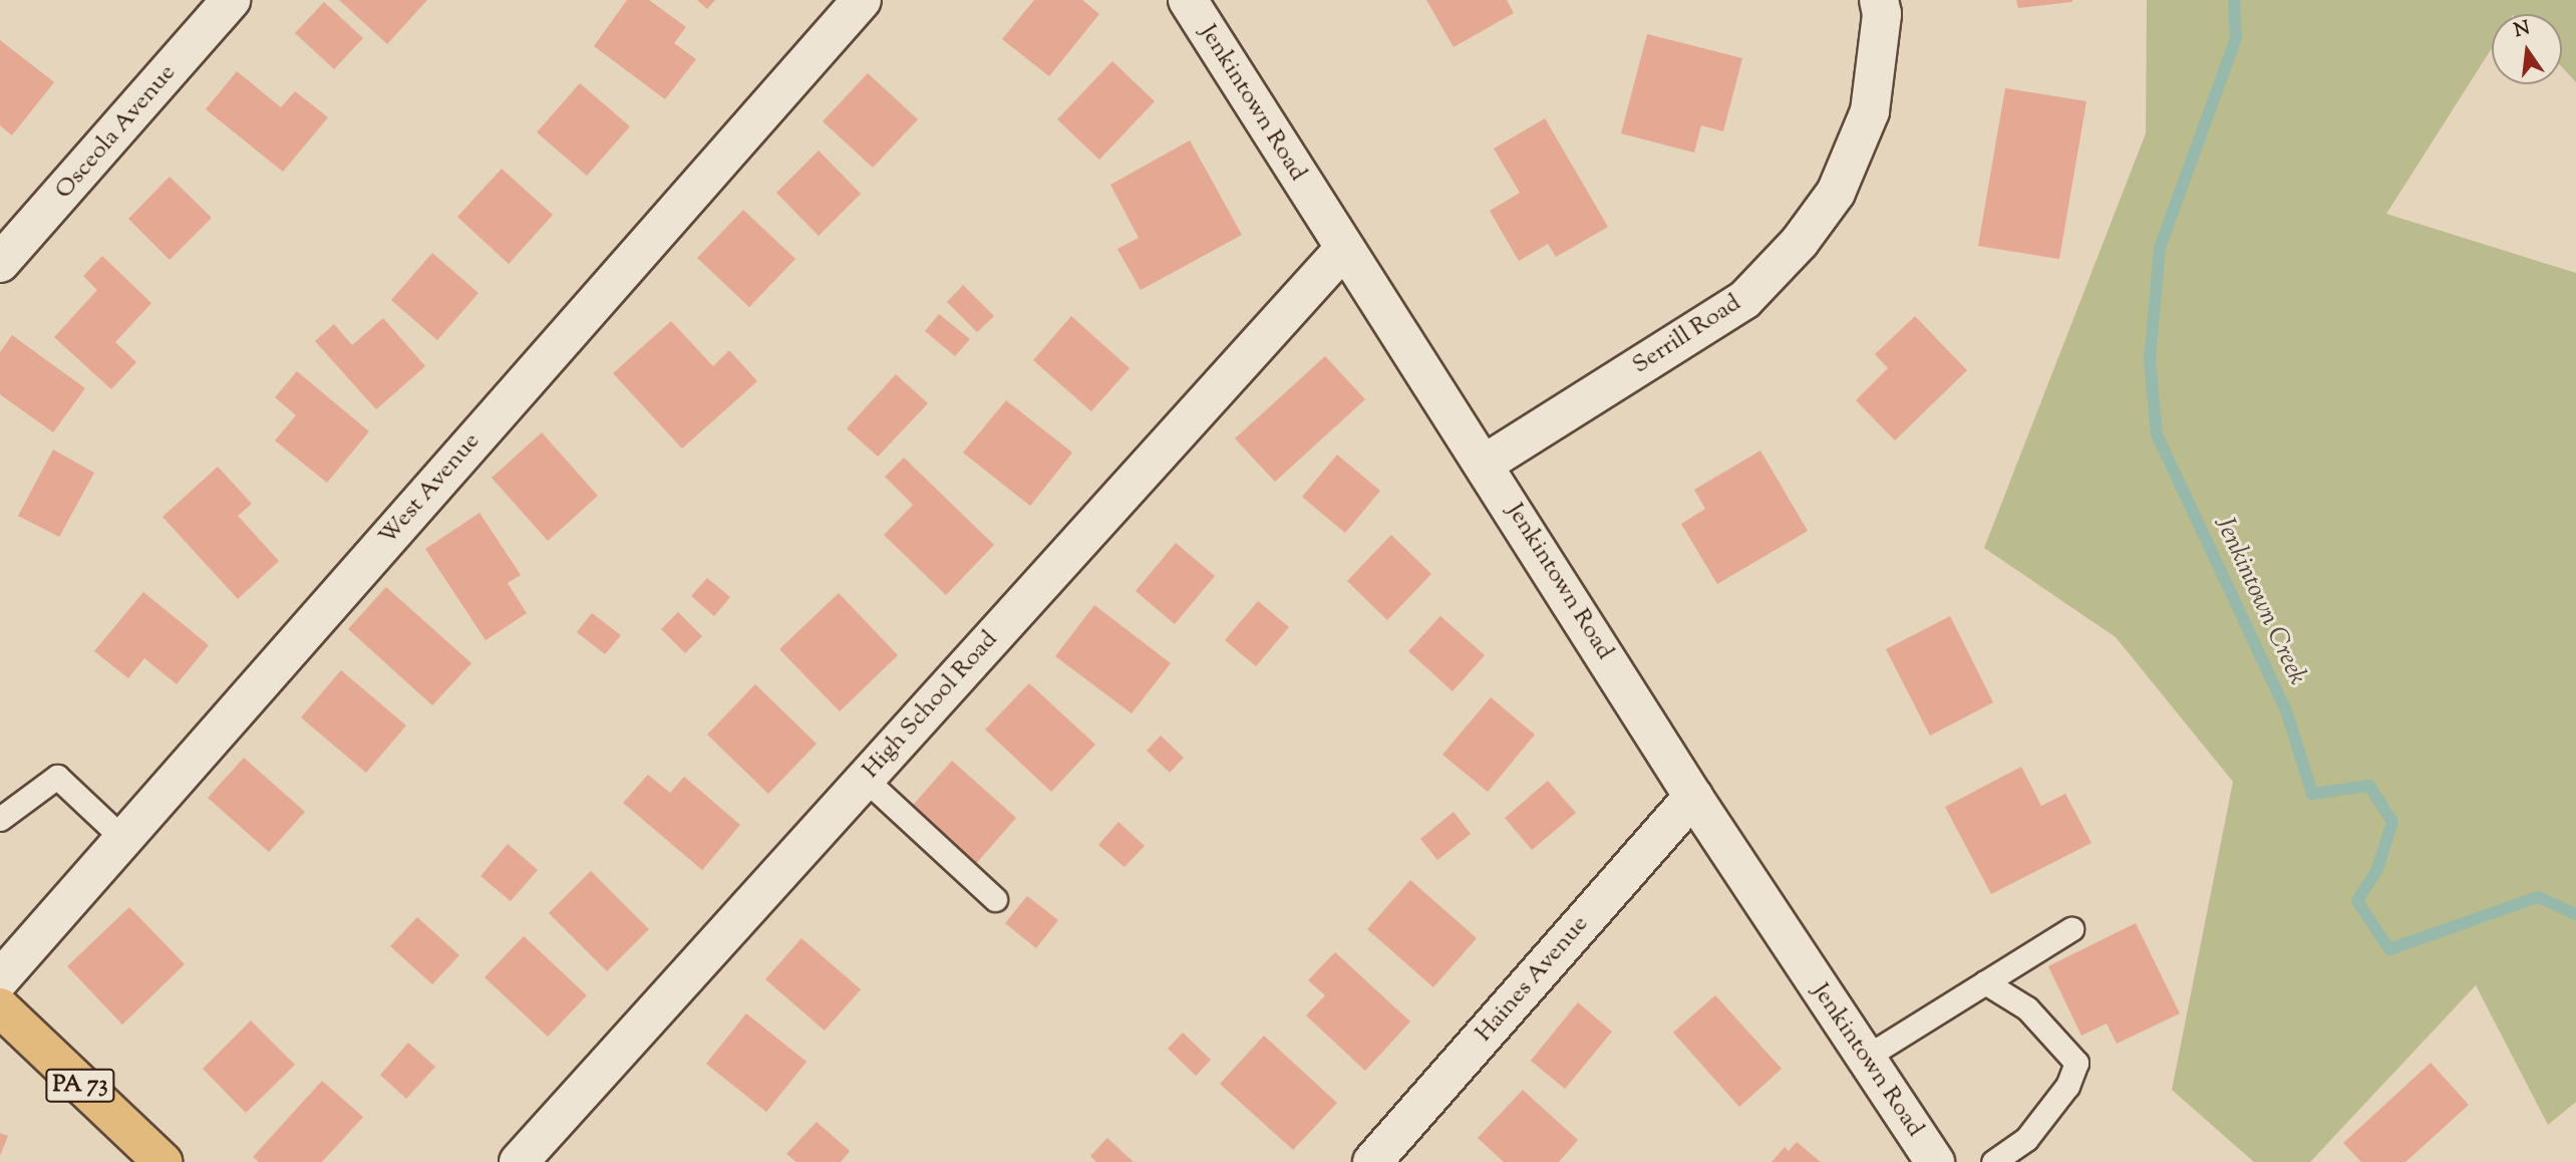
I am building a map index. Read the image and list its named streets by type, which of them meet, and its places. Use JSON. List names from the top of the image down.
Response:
{
  "streets": {
    "main road": ["PA 73"],
    "street": [
      "Jenkintown Road",
      "Osceola Avenue",
      "Serrill Road",
      "West Avenue",
      "High School Road",
      "Haines Avenue"
    ]
  },
  "crossings": [
    ["Jenkintown Road", "Serrill Road"],
    ["Jenkintown Road", "High School Road"],
    ["Jenkintown Road", "Haines Avenue"]
  ],
  "water": ["Jenkintown Creek"],
  "north": "top"
}
